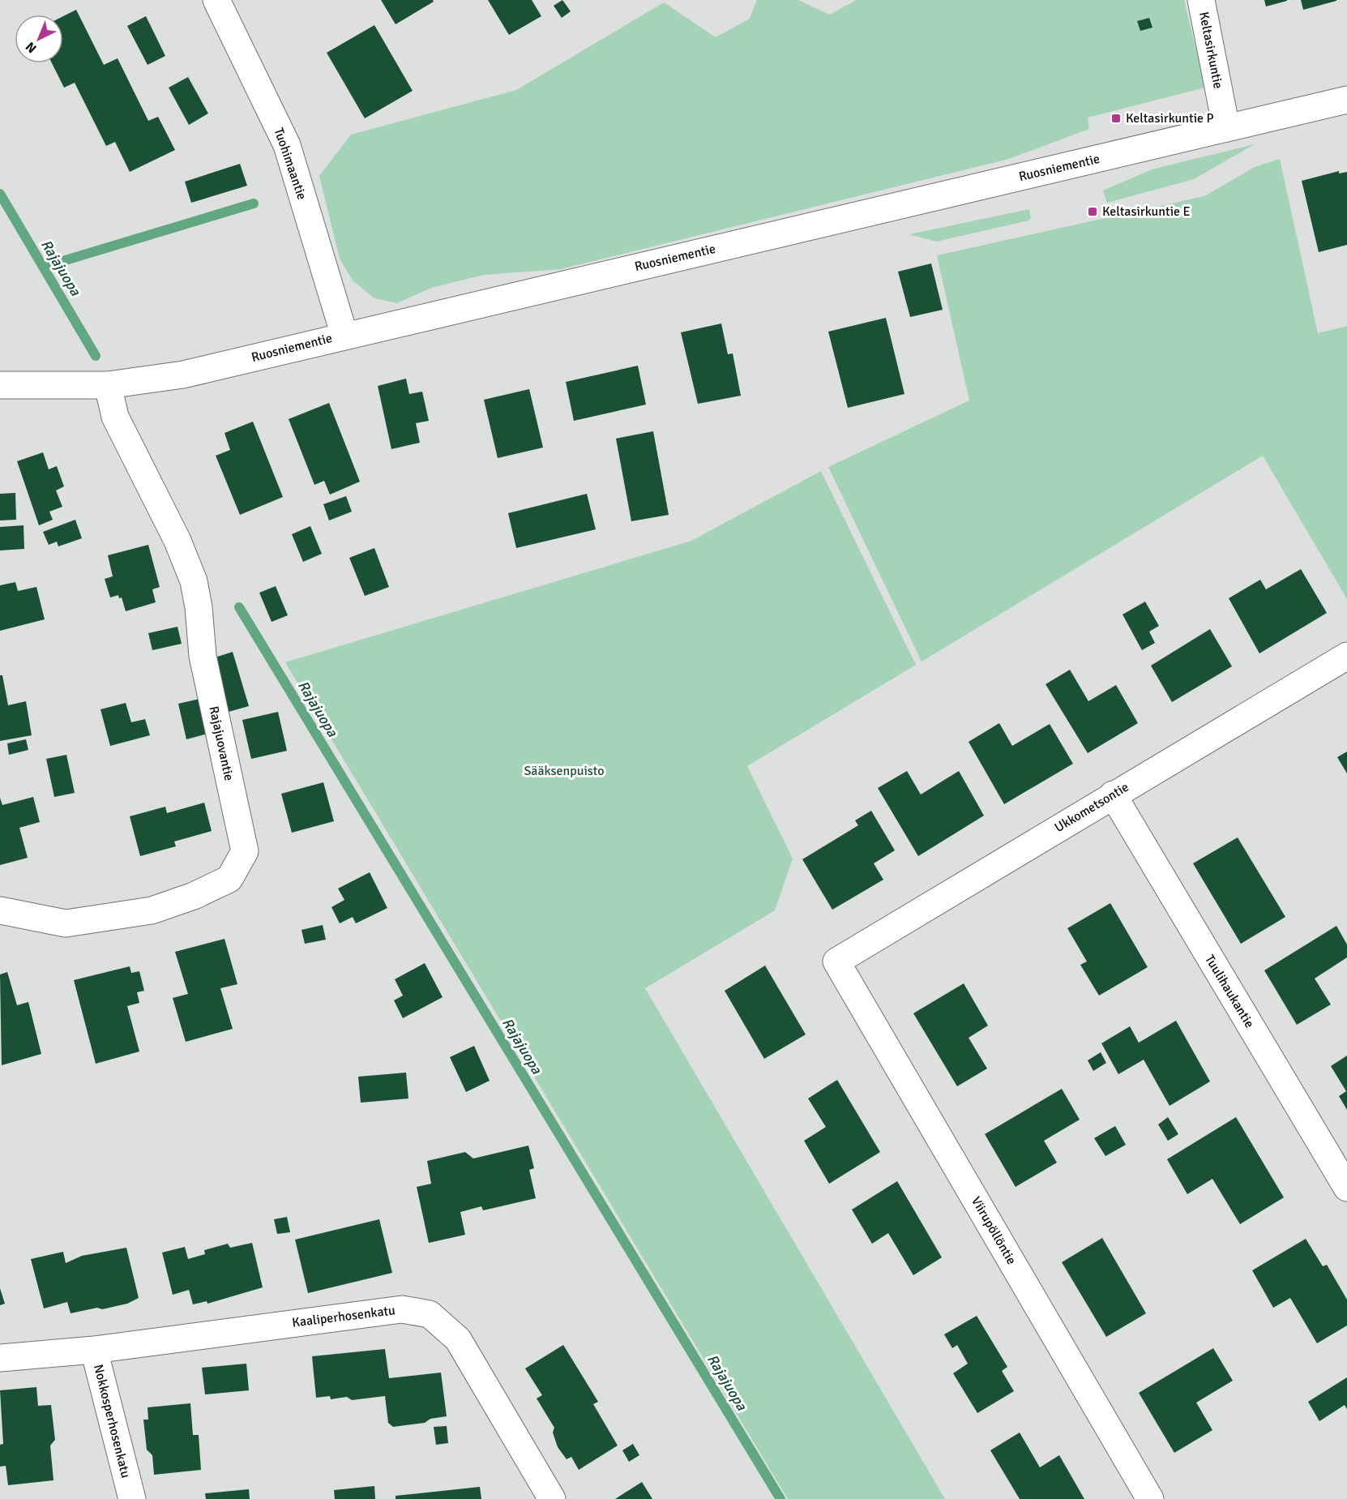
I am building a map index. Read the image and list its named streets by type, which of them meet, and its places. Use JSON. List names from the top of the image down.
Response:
{
  "streets": {
    "street": [
      "Keltasirkuntie",
      "Tuohimaantie",
      "Ruosniementie",
      "Rajajuovantie",
      "Ukkometsontie",
      "Tuulihaukantie",
      "Viirupöllöntie",
      "Kaaliperhosenkatu",
      "Nokkosperhosenkatu"
    ]
  },
  "crossings": [
    ["Keltasirkuntie", "Ruosniementie"],
    ["Tuohimaantie", "Ruosniementie"],
    ["Ruosniementie", "Rajajuovantie"],
    ["Ukkometsontie", "Tuulihaukantie"],
    ["Ukkometsontie", "Viirupöllöntie"],
    ["Kaaliperhosenkatu", "Nokkosperhosenkatu"]
  ],
  "water": ["Rajajuopa"],
  "parks": ["Sääksenpuisto"],
  "places": {
    "transit": ["Keltasirkuntie P", "Keltasirkuntie E"]
  },
  "north": "bottom left"
}
